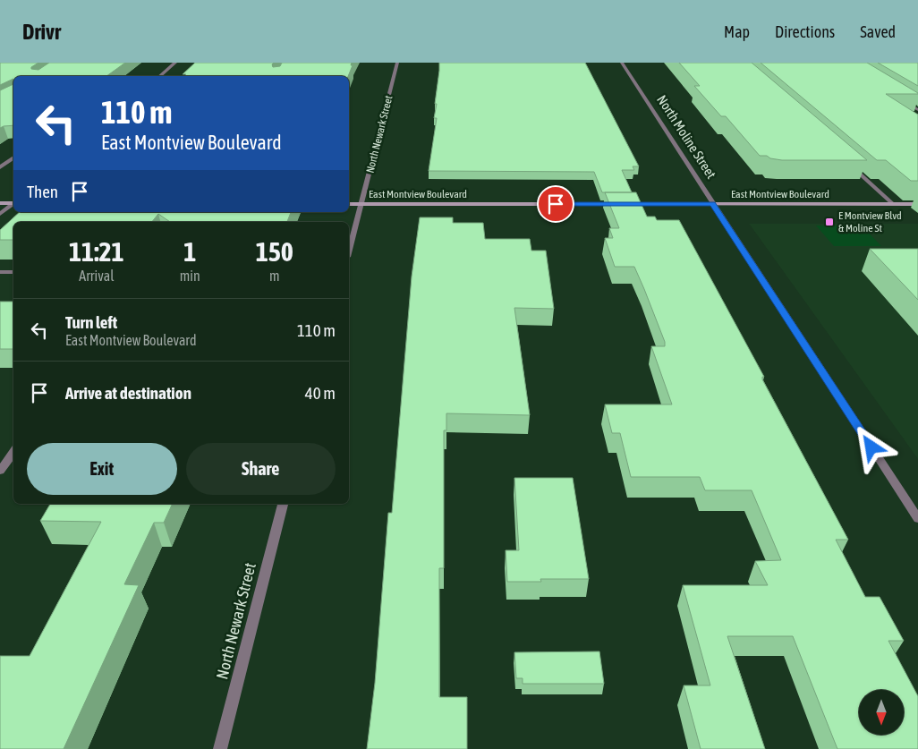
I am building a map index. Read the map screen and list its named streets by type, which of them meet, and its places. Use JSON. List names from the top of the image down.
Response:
{
  "streets": {
    "main road": ["East Montview Boulevard"],
    "street": ["North Newark Street", "North Moline Street"]
  },
  "crossings": [
    ["North Newark Street", "East Montview Boulevard"],
    ["North Moline Street", "East Montview Boulevard"]
  ],
  "places": {
    "transit": ["E Montview Blvd & Moline St"]
  },
  "north": "bottom",
  "page": {
    "header": "Drivr",
    "nav": ["Map", "Directions", "Saved"],
    "turn": ["110 m", "East Montview Boulevard"],
    "then": "Then",
    "eta": [
      "11:21",
      "Arrival",
      "1",
      "min",
      "150",
      "m"
    ],
    "list": [
      {
        "name": "Turn left",
        "note": "East Montview Boulevard",
        "value": "110 m"
      },
      {
        "name": "Arrive at destination",
        "value": "40 m"
      }
    ],
    "buttons": ["Exit", "Share"]
  }
}
